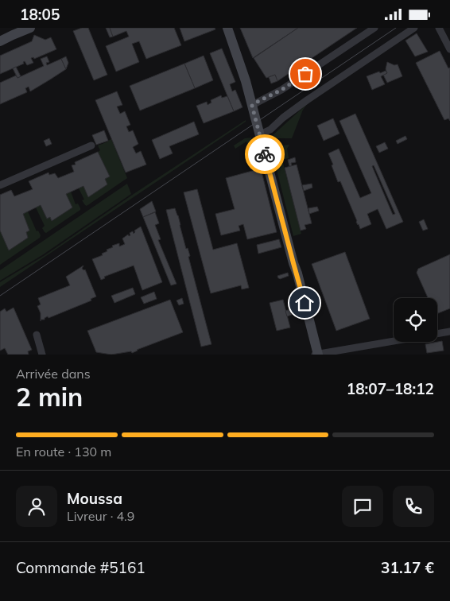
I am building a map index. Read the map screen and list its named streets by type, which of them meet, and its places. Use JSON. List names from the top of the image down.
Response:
{
  "page": {
    "status": "18:05",
    "heading": ["2 min", "Arrivée dans", "18:07–18:12"],
    "panel": [
      "Moussa",
      "Livreur · 4.9",
      "Commande #5161",
      "31.17 €"
    ],
    "bar": "En route · 130 m"
  }
}
